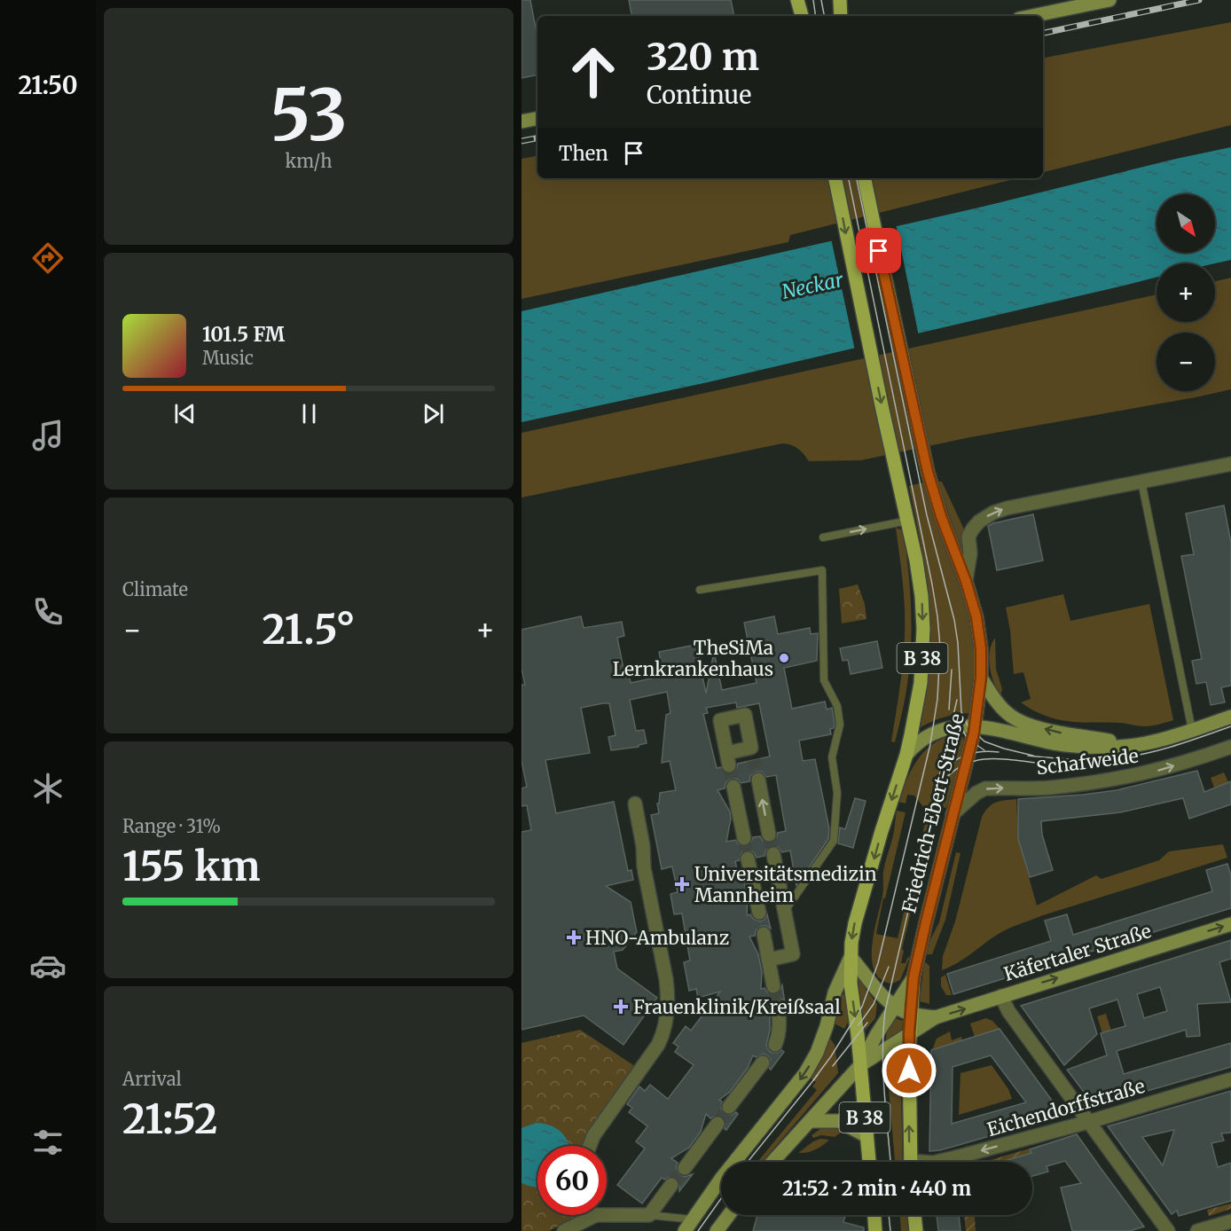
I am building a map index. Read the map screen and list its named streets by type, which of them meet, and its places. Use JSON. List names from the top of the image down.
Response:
{
  "streets": {
    "main road": [
      "B 38",
      "Schafweide",
      "Friedrich-Ebert-Straße",
      "Käfertaler Straße"
    ],
    "street": ["Eichendorffstraße"]
  },
  "crossings": [
    ["B 38", "Schafweide"],
    ["B 38", "Käfertaler Straße"],
    ["Schafweide", "Friedrich-Ebert-Straße"],
    ["Friedrich-Ebert-Straße", "Käfertaler Straße"]
  ],
  "one_way": ["Käfertaler Straße", "Eichendorffstraße"],
  "water": ["Neckar"],
  "places": {
    "other": ["TheSiMa Lernkrankenhaus"],
    "health": ["Universitätsmedizin Mannheim", "HNO-Ambulanz", "Frauenklinik/Kreißsaal"]
  },
  "north": "bottom right",
  "page": {
    "tabs": "21:50",
    "tile": [
      ["53", "km/h"],
      "Climate",
      ["Range · 31%", "155 km"],
      ["Arrival", "21:52"]
    ],
    "turn": ["320 m", "Continue"],
    "then": "Then",
    "map_buttons": ["+", "−"],
    "song": ["101.5 FM", "Music"],
    "heat": ["−", "21.5°", "+"],
    "limit": "60",
    "trip": "21:52 · 2 min · 440 m"
  }
}
